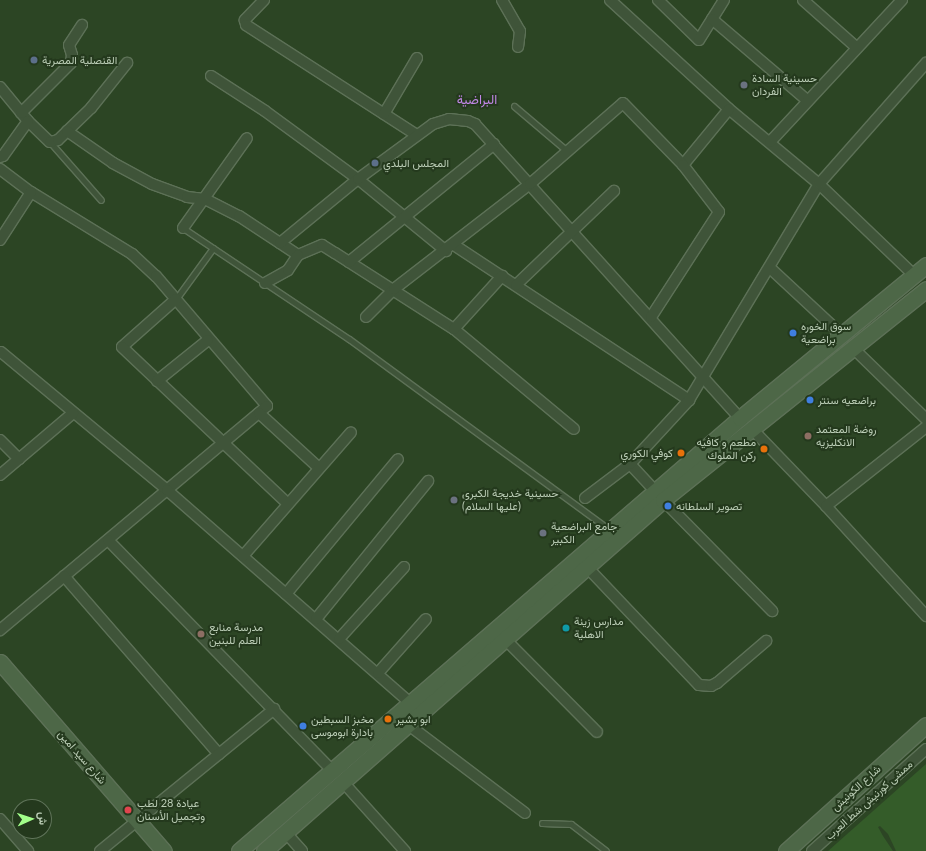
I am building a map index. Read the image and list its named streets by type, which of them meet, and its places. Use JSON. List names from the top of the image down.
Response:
{
  "streets": {
    "main road": ["شارع سيد امين", "شارع الكونيش"],
    "street": ["ممشى كورنيش شط العرب"]
  },
  "districts": ["البراضية"],
  "places": [
    "القنصلية المصرية",
    "حسينية السادة الفردان",
    "المجلس البلدي",
    "سوق الخوره براضعية",
    "براضعيه سنتر",
    "روضة المعتمد الانكليزيه",
    "مطعم و كافيه ركن الملوك",
    "كوفي الكوري",
    "حسينية خديجة الكبرى (عليها السلام)",
    "تصوير السلطانه",
    "جامع البراضعية الكبير",
    "مدارس زينة الاهلية",
    "مدرسة منابع العلم للبنين",
    "ابو بشير",
    "مخبز السبطين بادارة ابوموسى",
    "عيادة 28 لطب وتجميل الأسنان"
  ],
  "north": "right"
}
